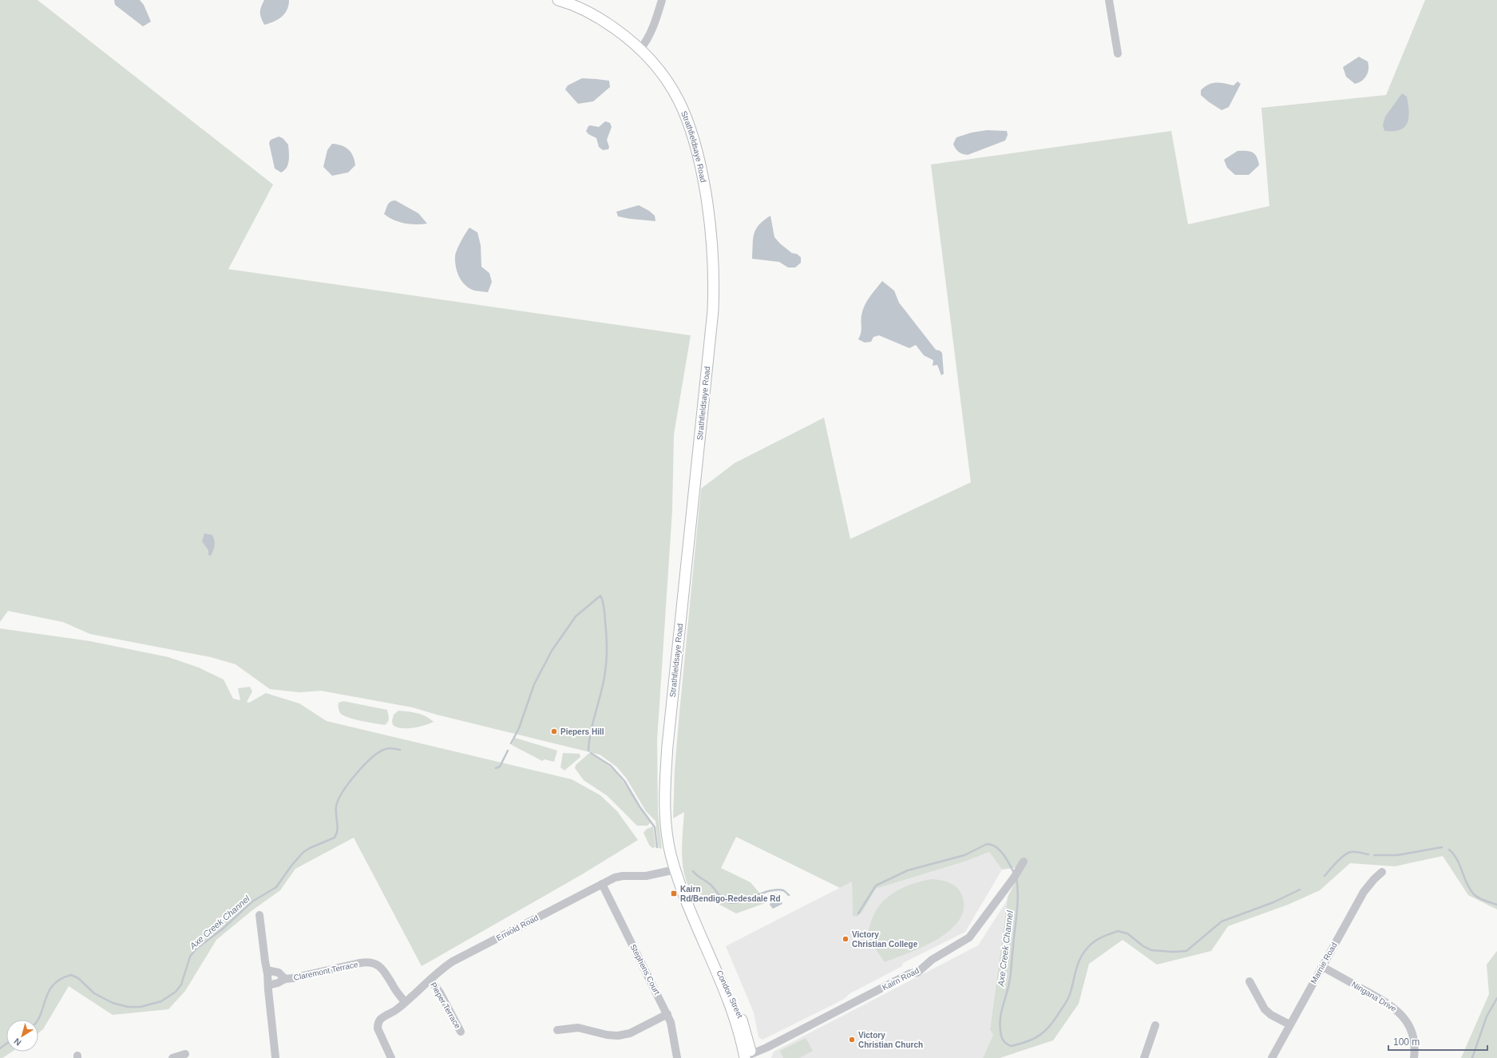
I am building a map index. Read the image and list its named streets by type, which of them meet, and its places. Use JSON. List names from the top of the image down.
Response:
{
  "streets": {
    "main road": ["Strathfieldsaye Road", "Condon Street"],
    "street": [
      "Erniold Road",
      "Marnie Road",
      "Stephens Court",
      "Claremont Terrace",
      "Kairn Road",
      "Ningana Drive",
      "Pieper Terrace"
    ]
  },
  "crossings": [
    ["Strathfieldsaye Road", "Erniold Road"],
    ["Strathfieldsaye Road", "Condon Street"],
    ["Erniold Road", "Stephens Court"],
    ["Erniold Road", "Claremont Terrace"],
    ["Erniold Road", "Condon Street"],
    ["Erniold Road", "Pieper Terrace"],
    ["Marnie Road", "Ningana Drive"],
    ["Kairn Road", "Condon Street"]
  ],
  "water": ["Axe Creek Channel"],
  "places": {
    "other": ["Piepers Hill", "Victory Christian College", "Victory Christian Church"],
    "transit": ["Kairn Rd/Bendigo-Redesdale Rd"]
  },
  "scale_bar": "100 m",
  "north": "bottom left"
}
